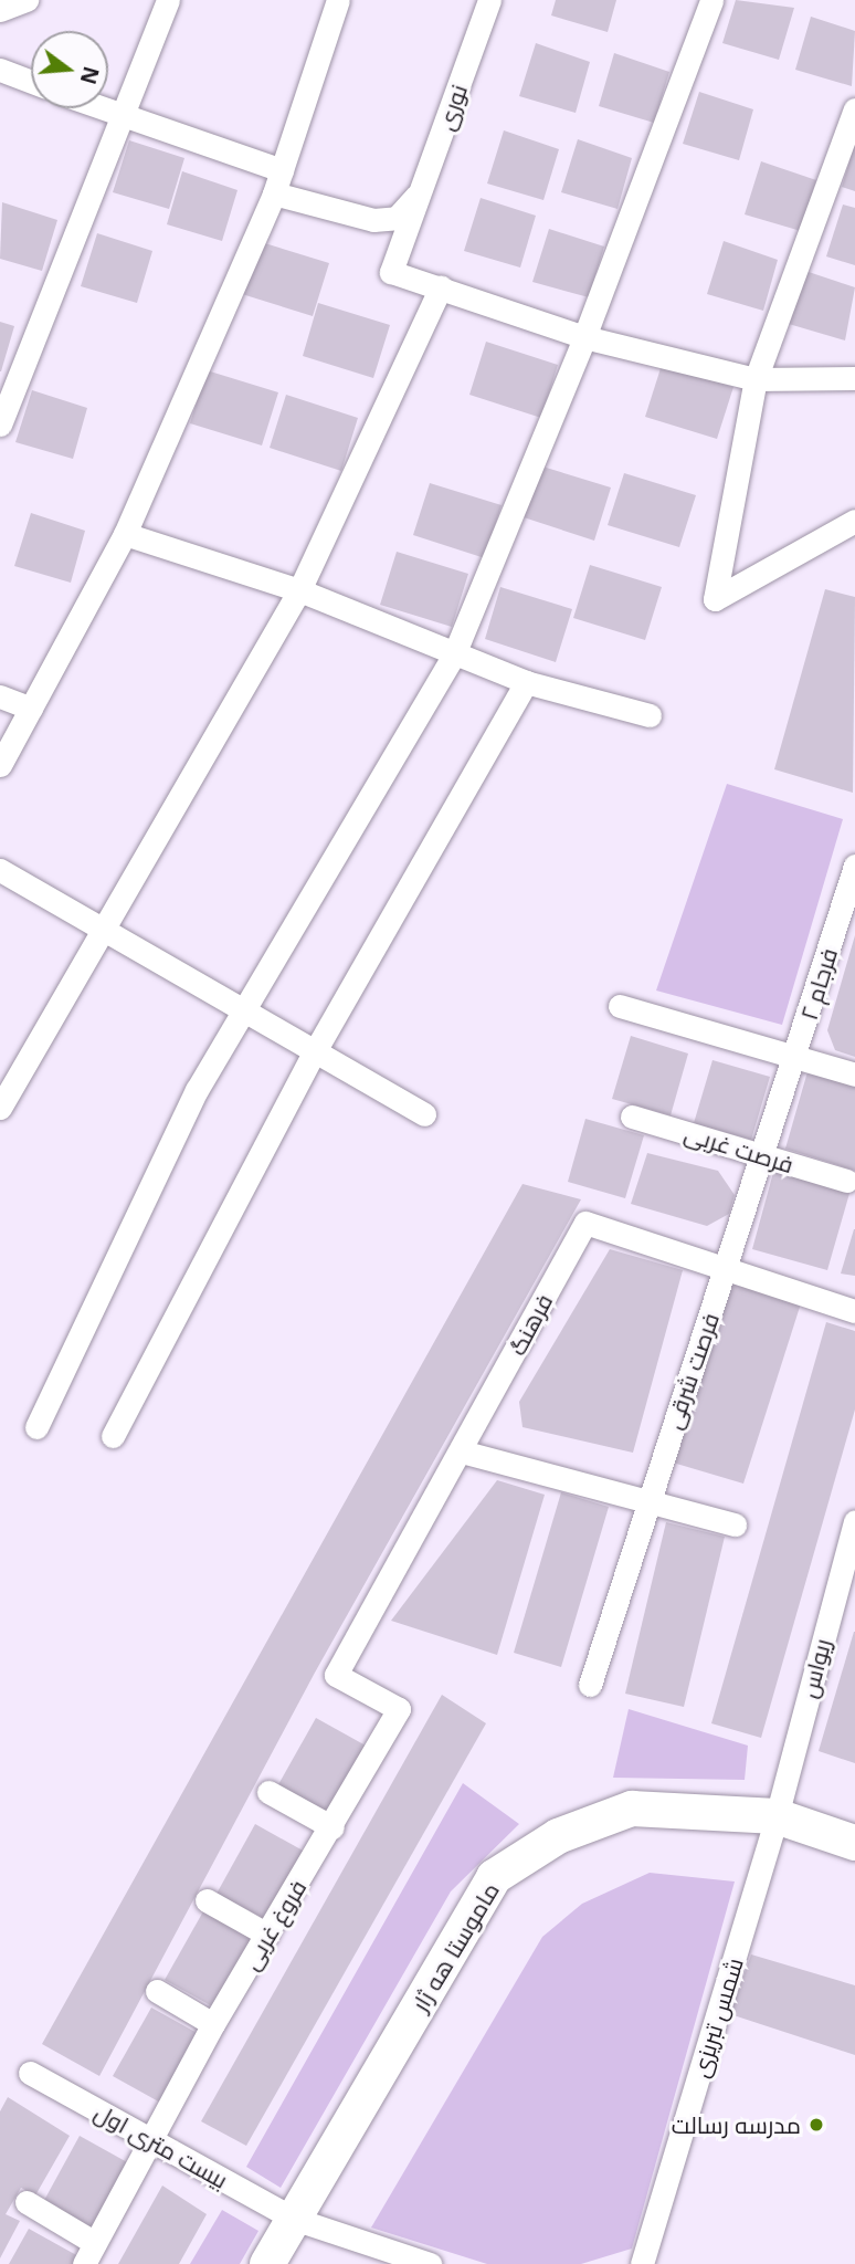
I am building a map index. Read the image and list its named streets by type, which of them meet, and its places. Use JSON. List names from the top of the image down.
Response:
{
  "streets": {
    "main road": ["ماموستا هه ژار"],
    "street": [
      "نوری",
      "فرجام ۲",
      "فرصت غربی",
      "فرهنگ",
      "فرصت شرقی",
      "ریواس",
      "فروغ غربی",
      "شمس تبریزی",
      "بیست متری اول"
    ]
  },
  "crossings": [
    ["فرجام ۲", "فرصت شرقی"],
    ["فرصت غربی", "فرصت شرقی"],
    ["فرهنگ", "فرصت شرقی"],
    ["فرهنگ", "فروغ غربی"],
    ["ریواس", "ماموستا هه ژار"],
    ["ریواس", "شمس تبریزی"],
    ["فروغ غربی", "بیست متری اول"],
    ["ماموستا هه ژار", "شمس تبریزی"],
    ["ماموستا هه ژار", "بیست متری اول"]
  ],
  "places": ["مدرسه رسالت"],
  "north": "right"
}
